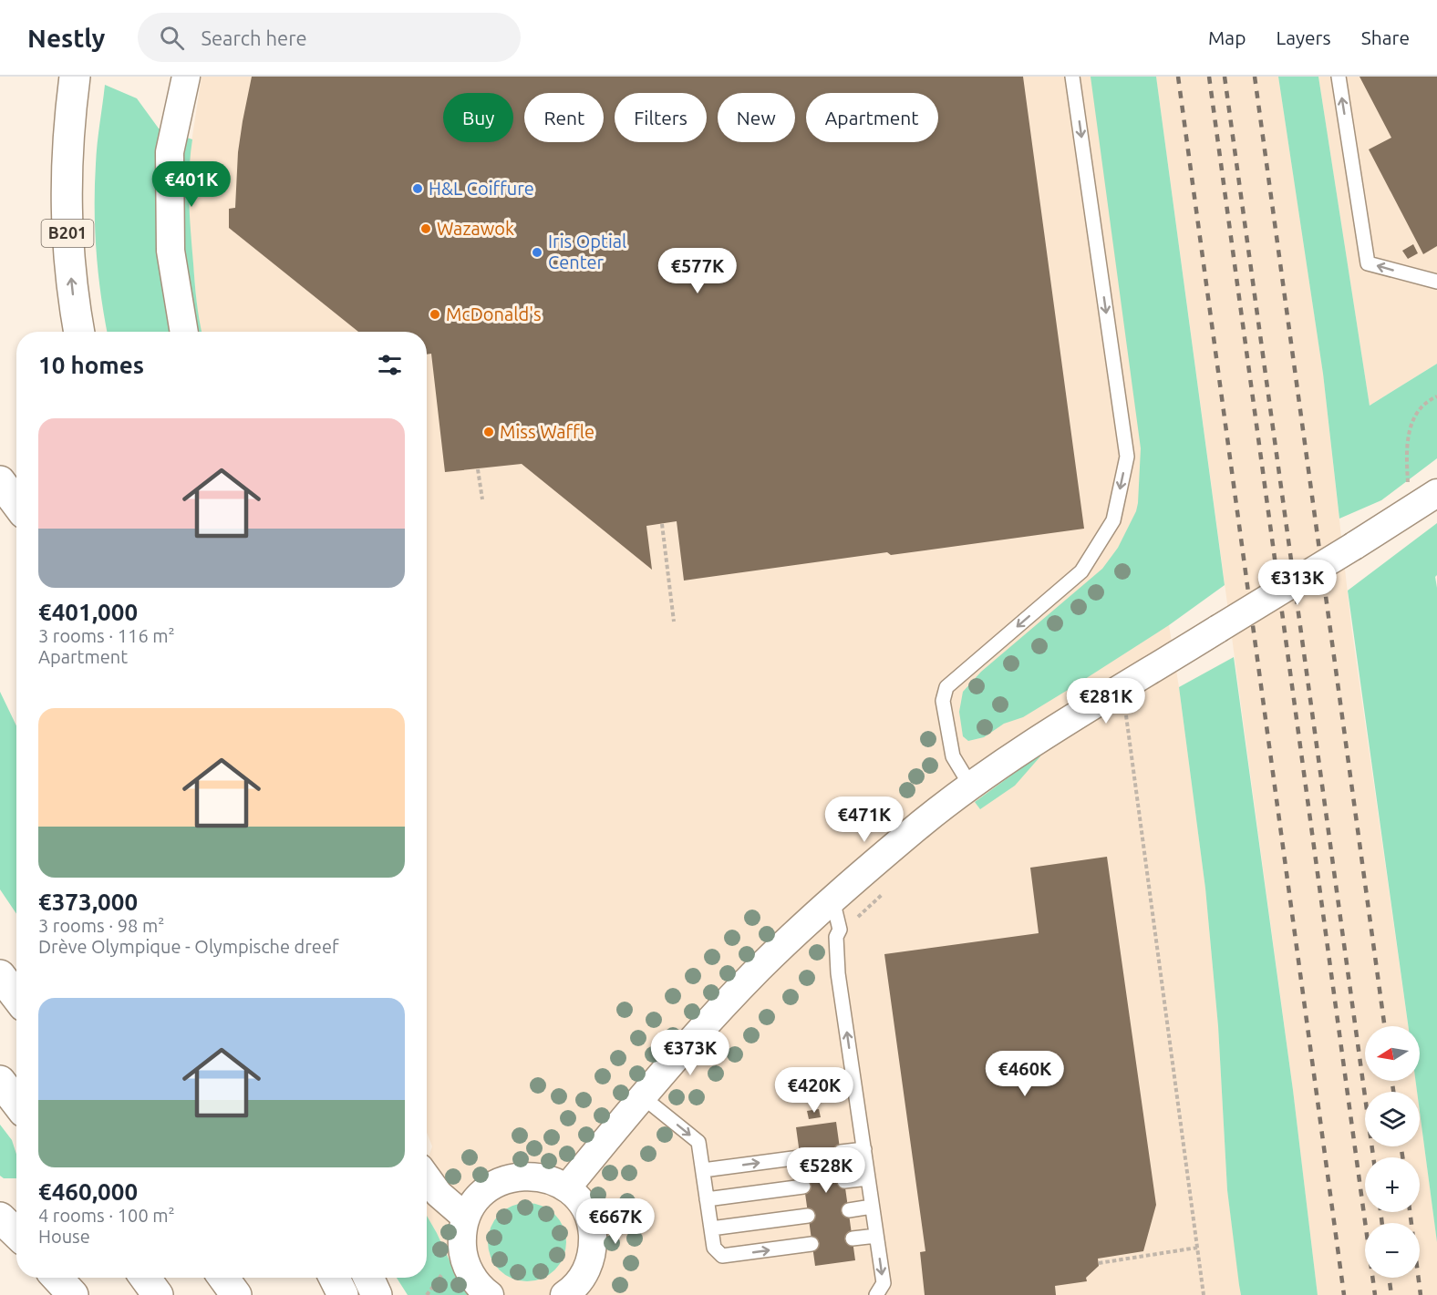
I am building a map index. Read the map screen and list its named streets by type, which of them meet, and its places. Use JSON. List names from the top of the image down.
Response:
{
  "streets": {
    "highway": ["B201"]
  },
  "places": [
    "H&L Coiffure",
    "Wazawok",
    "Iris Optial Center",
    "McDonald's",
    "Miss Waffle"
  ],
  "north": "left",
  "page": {
    "header": "Nestly",
    "search": "Search here",
    "nav": ["Map", "Layers", "Share"],
    "chip": [
      "Buy",
      "Rent",
      "Filters",
      "New",
      "Apartment"
    ],
    "price": [
      "€401K",
      "€577K",
      "€313K",
      "€281K",
      "€471K",
      "€373K",
      "€460K",
      "€420K",
      "€528K",
      "€667K"
    ],
    "heading": "10 homes",
    "list": [
      {
        "name": "€401,000",
        "note": "3 rooms · 116 m² · Apartment"
      },
      {
        "name": "€373,000",
        "note": "3 rooms · 98 m² · Drève Olympique - Olympische dreef"
      },
      {
        "name": "€460,000",
        "note": "4 rooms · 100 m² · House"
      }
    ],
    "map_buttons": ["+", "−"]
  }
}
